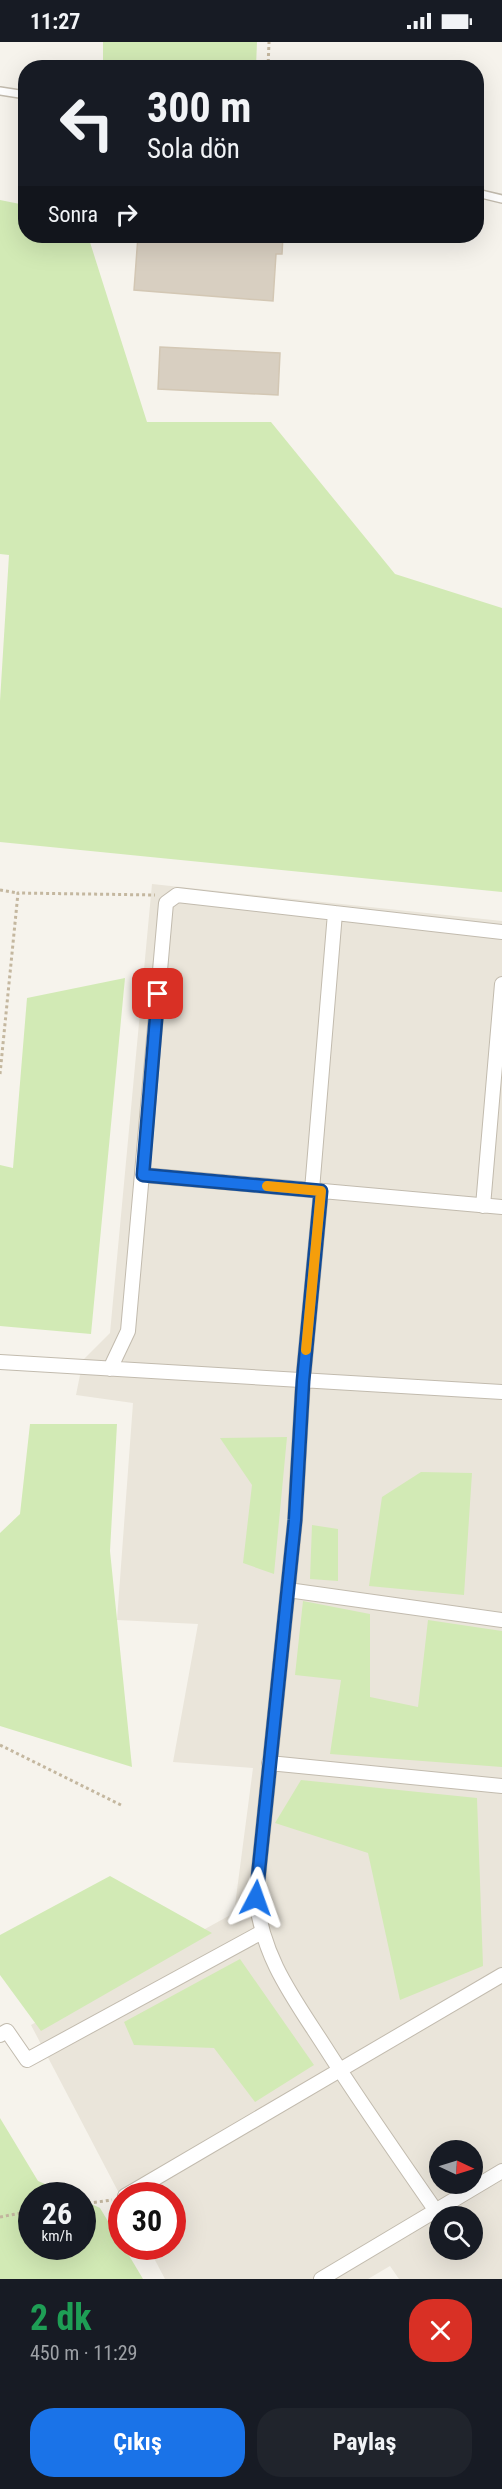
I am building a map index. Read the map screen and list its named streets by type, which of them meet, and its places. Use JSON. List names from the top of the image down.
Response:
{
  "north": "right",
  "page": {
    "status": "11:27",
    "turn": ["300 m", "Sola dön"],
    "then": "Sonra",
    "speed": "26 km/h",
    "limit": "30",
    "heading": ["2 dk", "450 m · 11:29"],
    "buttons": ["Çıkış", "Paylaş"]
  }
}
